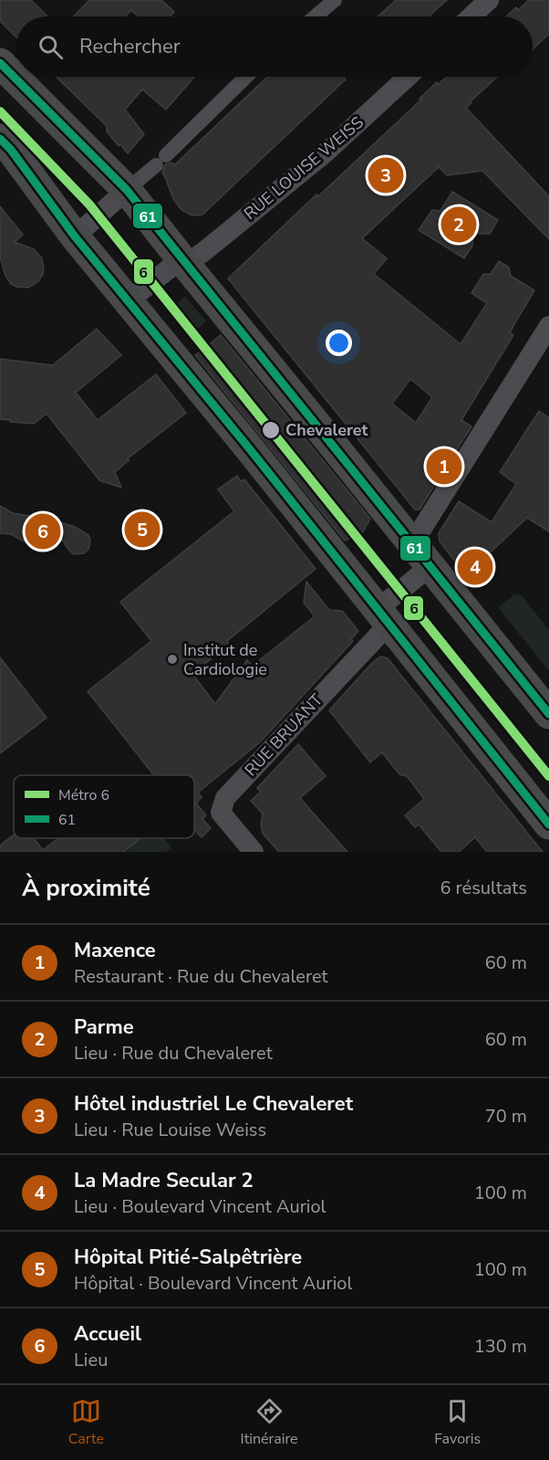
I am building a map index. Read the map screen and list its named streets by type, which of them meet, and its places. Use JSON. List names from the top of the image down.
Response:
{
  "streets": {
    "street": ["RUE LOUISE WEISS", "RUE BRUANT"]
  },
  "places": ["Chevaleret", "Institut de Cardiologie"],
  "lines": ["transit line 61", "metro line 6"],
  "legend": ["Métro 6", "61"],
  "page": {
    "search": "Rechercher",
    "pins": [
      "3",
      "2",
      "1",
      "5",
      "6",
      "4"
    ],
    "heading": ["À proximité", "6 résultats"],
    "list": [
      {
        "mark": "1",
        "name": "Maxence",
        "note": "Restaurant · Rue du Chevaleret",
        "value": "60 m"
      },
      {
        "mark": "2",
        "name": "Parme",
        "note": "Lieu · Rue du Chevaleret",
        "value": "60 m"
      },
      {
        "mark": "3",
        "name": "Hôtel industriel Le Chevaleret",
        "note": "Lieu · Rue Louise Weiss",
        "value": "70 m"
      },
      {
        "mark": "4",
        "name": "La Madre Secular 2",
        "note": "Lieu · Boulevard Vincent Auriol",
        "value": "100 m"
      },
      {
        "mark": "5",
        "name": "Hôpital Pitié-Salpêtrière",
        "note": "Hôpital · Boulevard Vincent Auriol",
        "value": "100 m"
      },
      {
        "mark": "6",
        "name": "Accueil",
        "note": "Lieu",
        "value": "130 m"
      }
    ],
    "nav": ["Carte", "Itinéraire", "Favoris"]
  }
}
